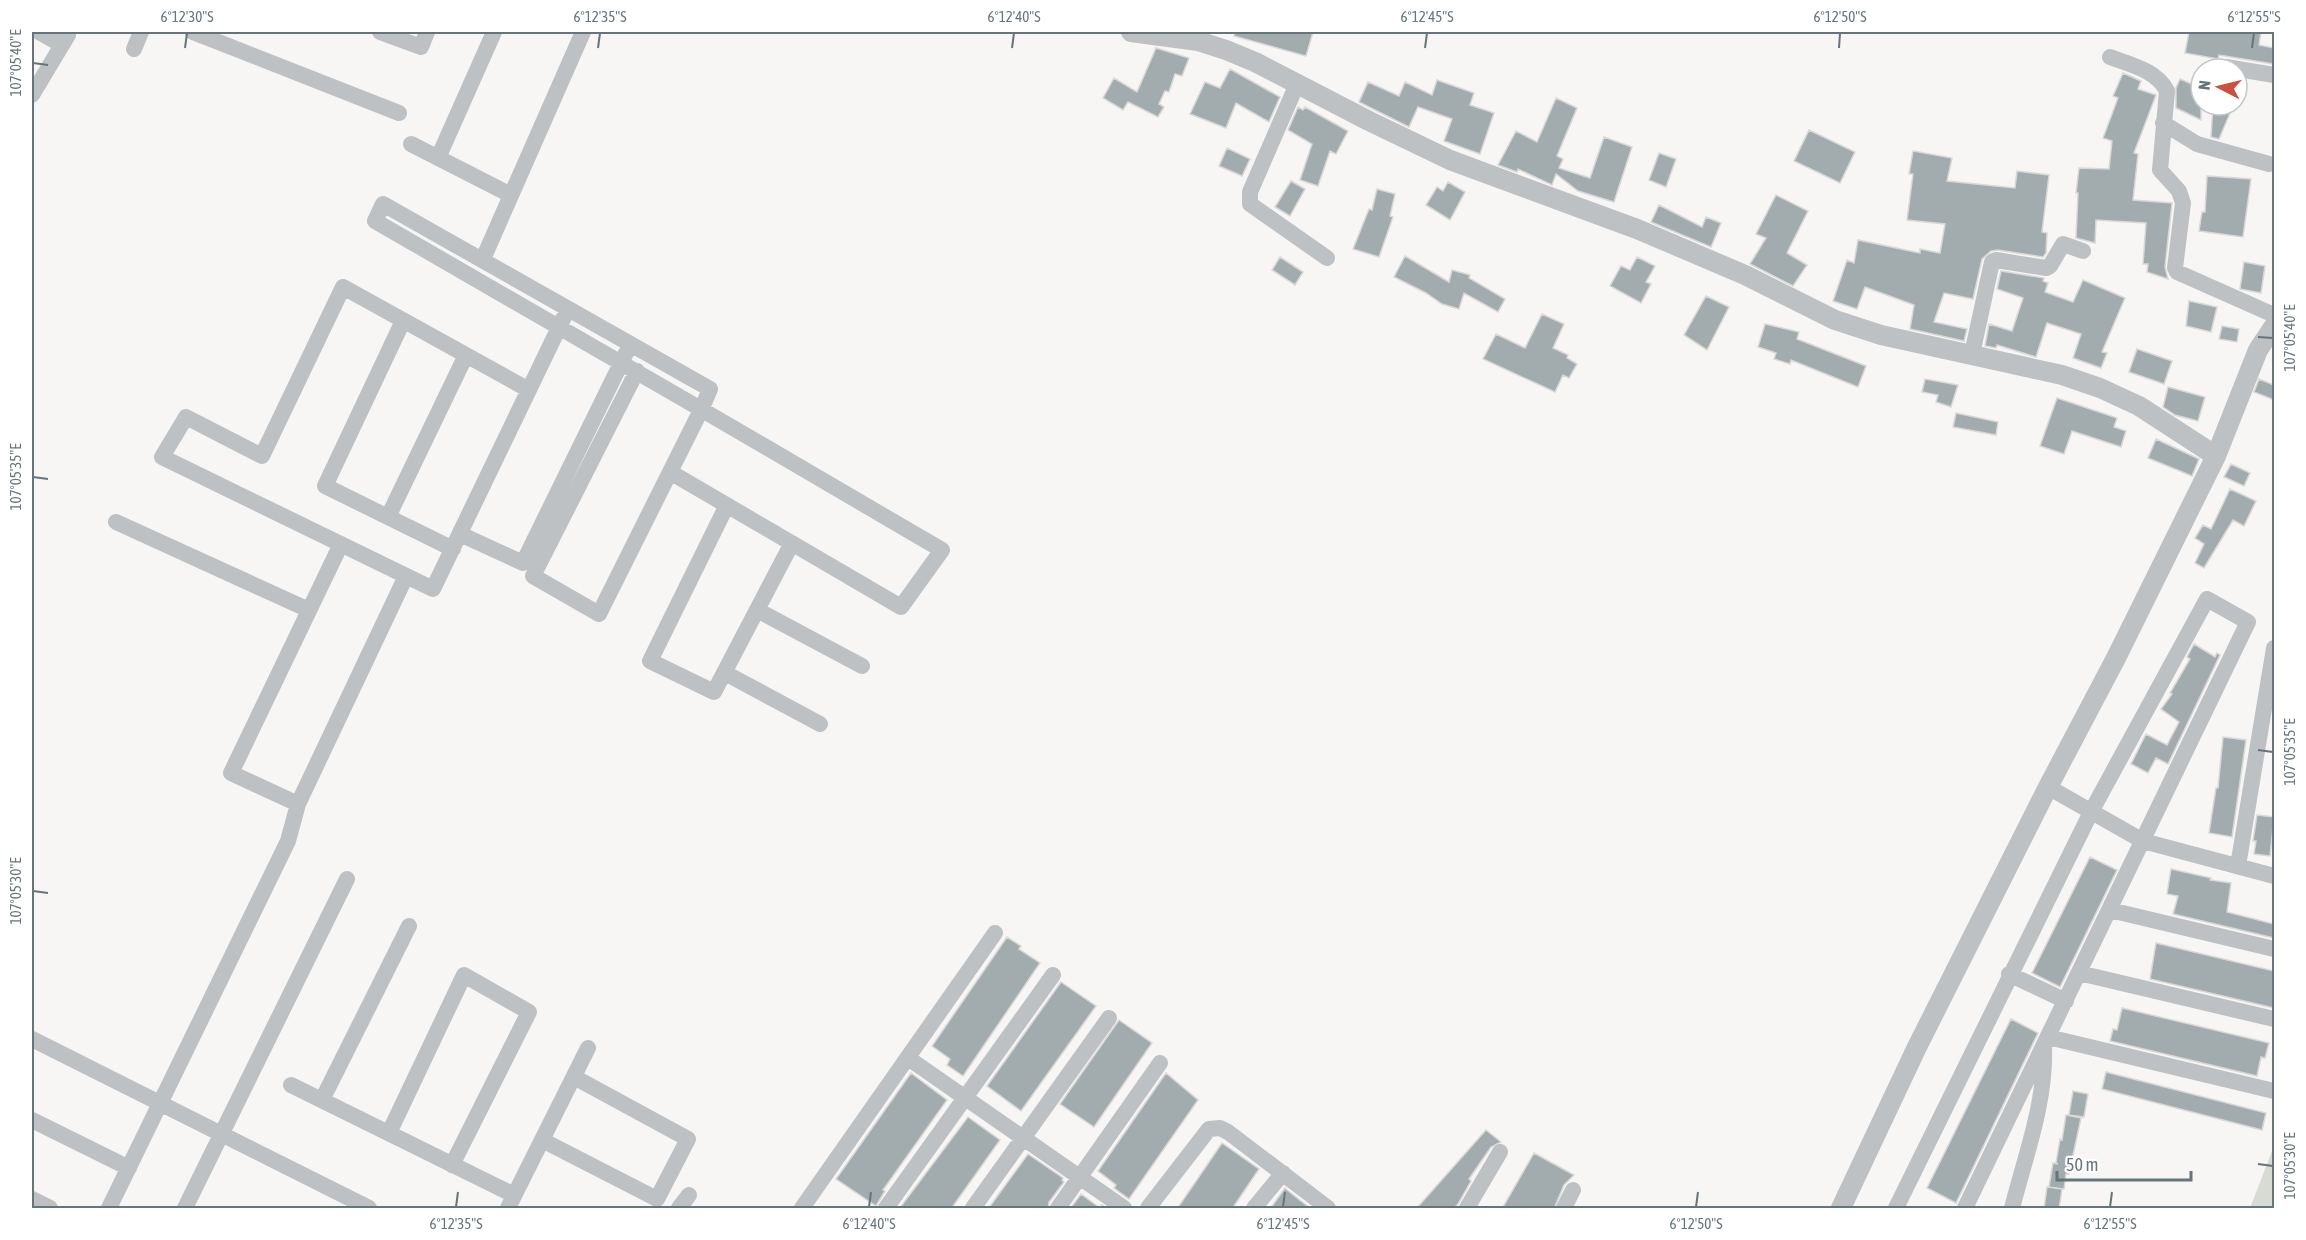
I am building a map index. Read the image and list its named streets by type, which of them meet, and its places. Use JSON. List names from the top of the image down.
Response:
{
  "scale_bar": "50 m",
  "north": "left",
  "coordinates": [
    "6°12'30\"S",
    "6°12'35\"S",
    "6°12'40\"S",
    "6°12'45\"S",
    "6°12'50\"S",
    "6°12'55\"S",
    "107°05'40\"E",
    "107°05'35\"E",
    "107°05'30\"E"
  ]
}
